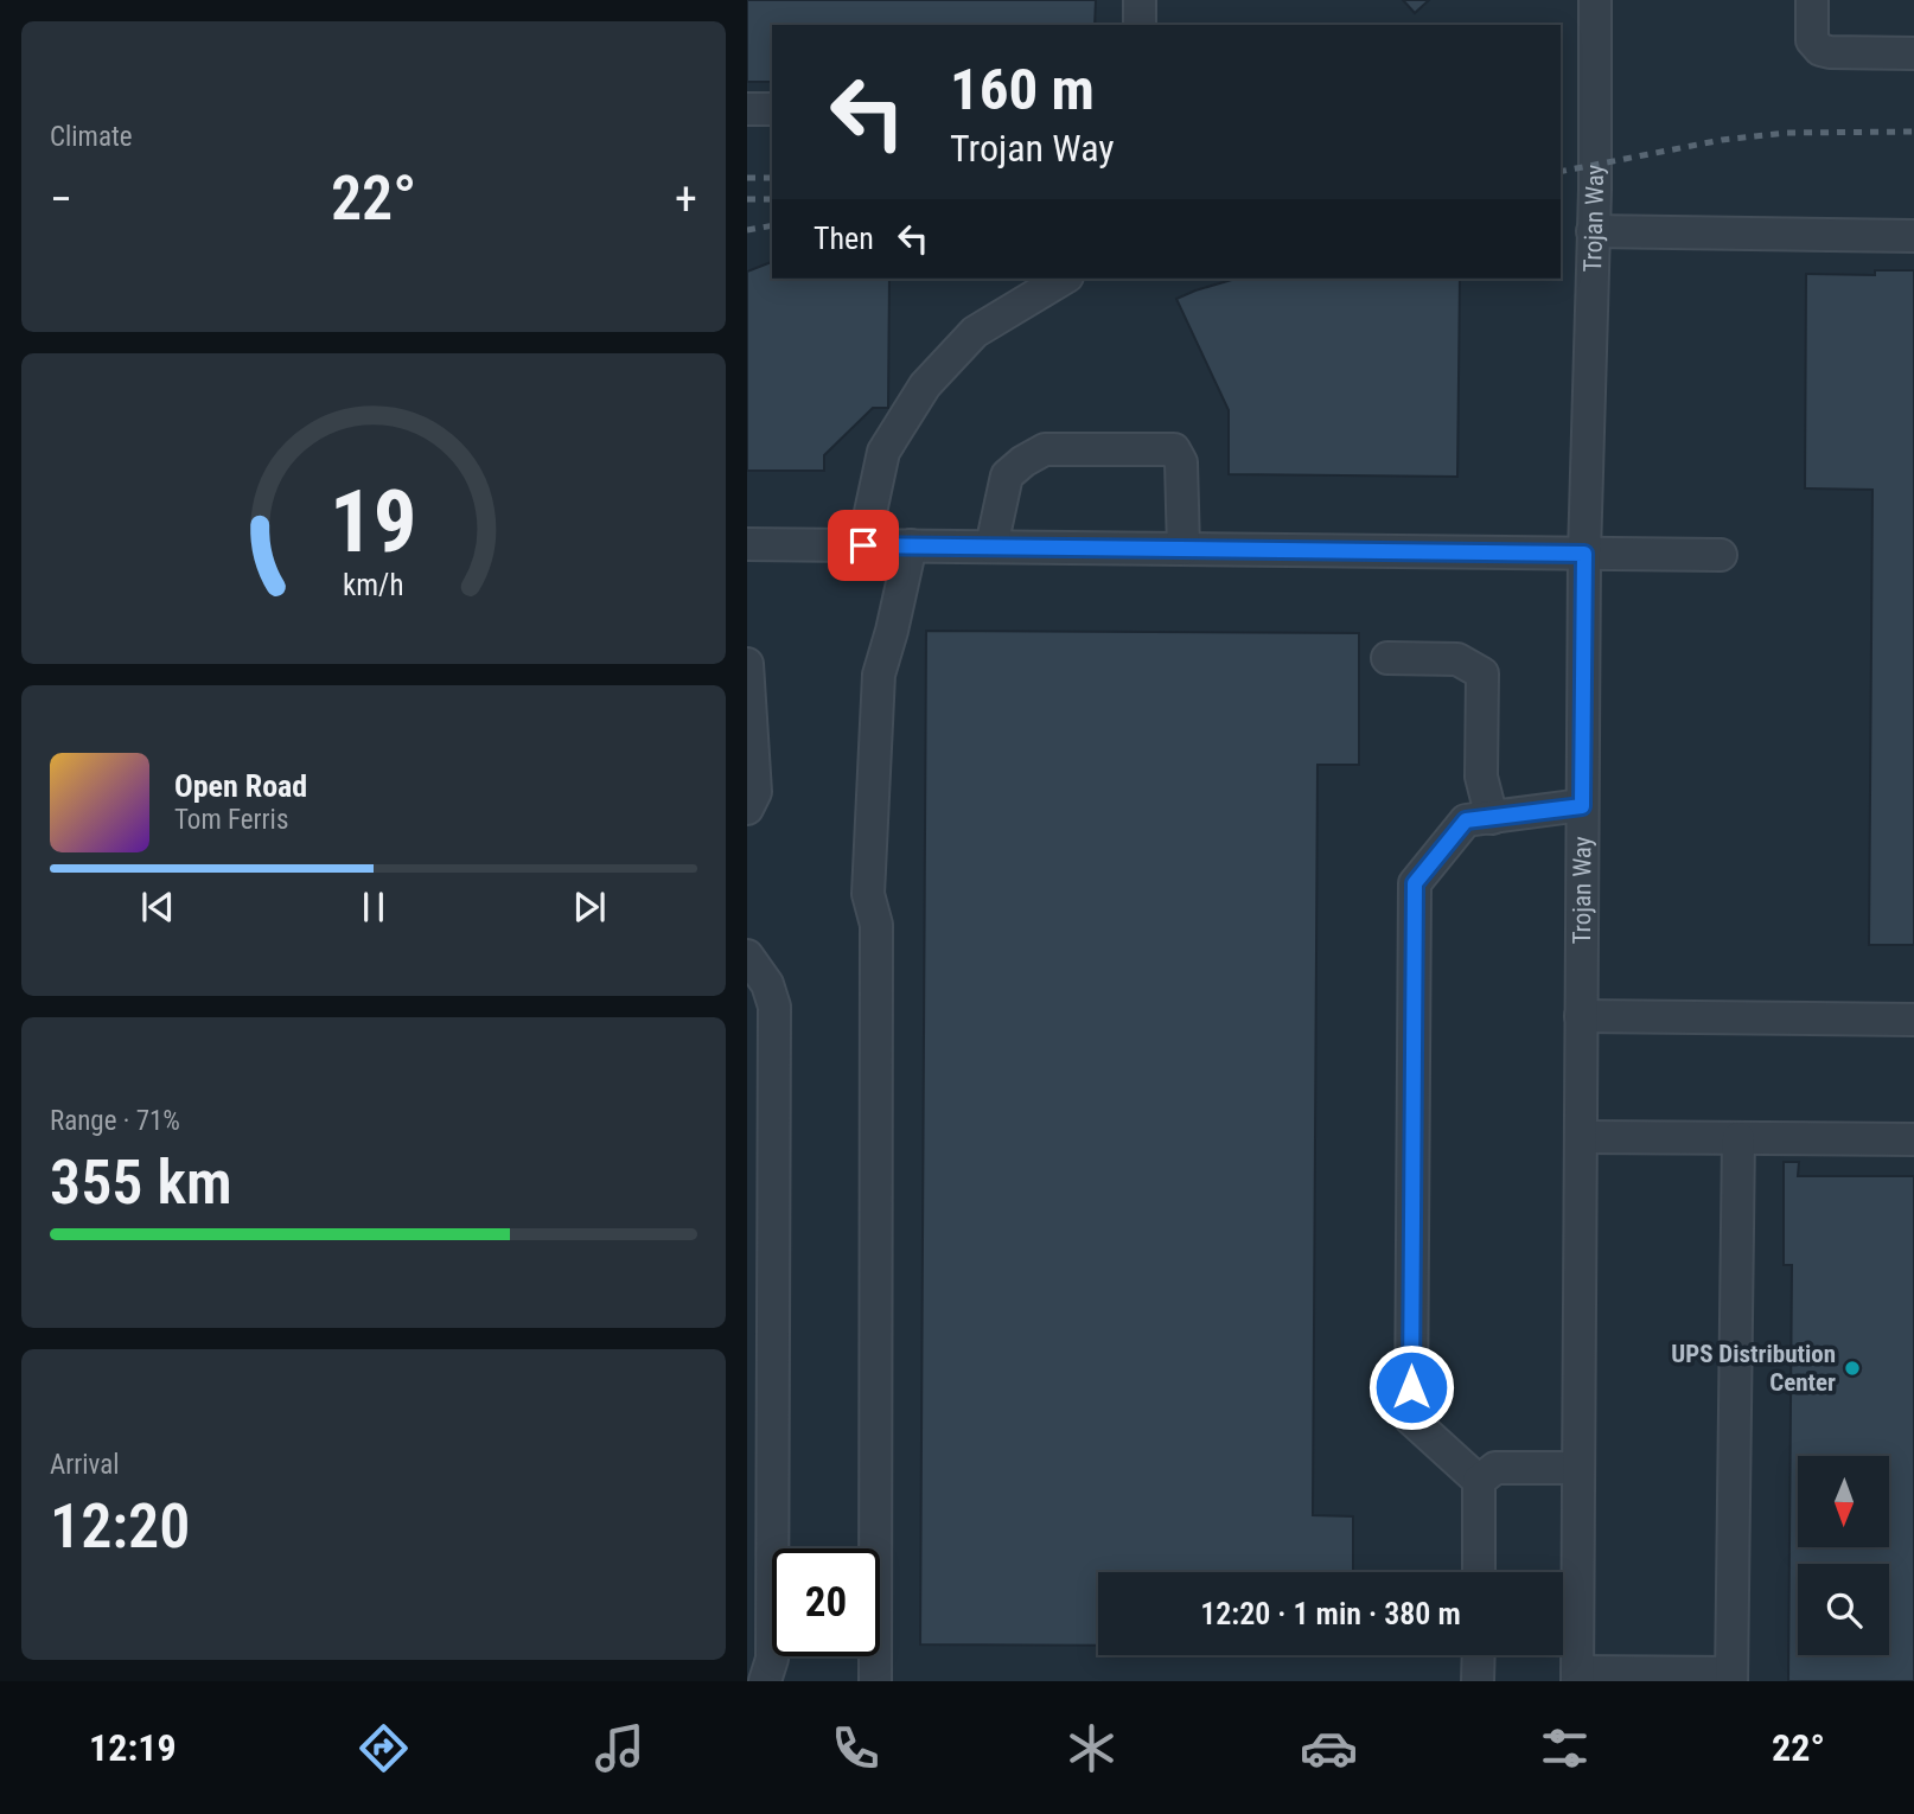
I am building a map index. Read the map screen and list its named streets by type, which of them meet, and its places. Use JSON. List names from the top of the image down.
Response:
{
  "streets": {
    "street": ["Trojan Way"]
  },
  "places": ["UPS Distribution Center"],
  "north": "bottom",
  "page": {
    "tile": [
      "Climate",
      ["Range · 71%", "355 km"],
      ["Arrival", "12:20"]
    ],
    "turn": ["160 m", "Trojan Way"],
    "heat": ["−", "22°", "+"],
    "then": "Then",
    "song": ["Open Road", "Tom Ferris"],
    "limit": "20",
    "trip": "12:20 · 1 min · 380 m",
    "tabs": ["12:19", "22°"],
    "gauge": ["19", "km/h"]
  }
}
